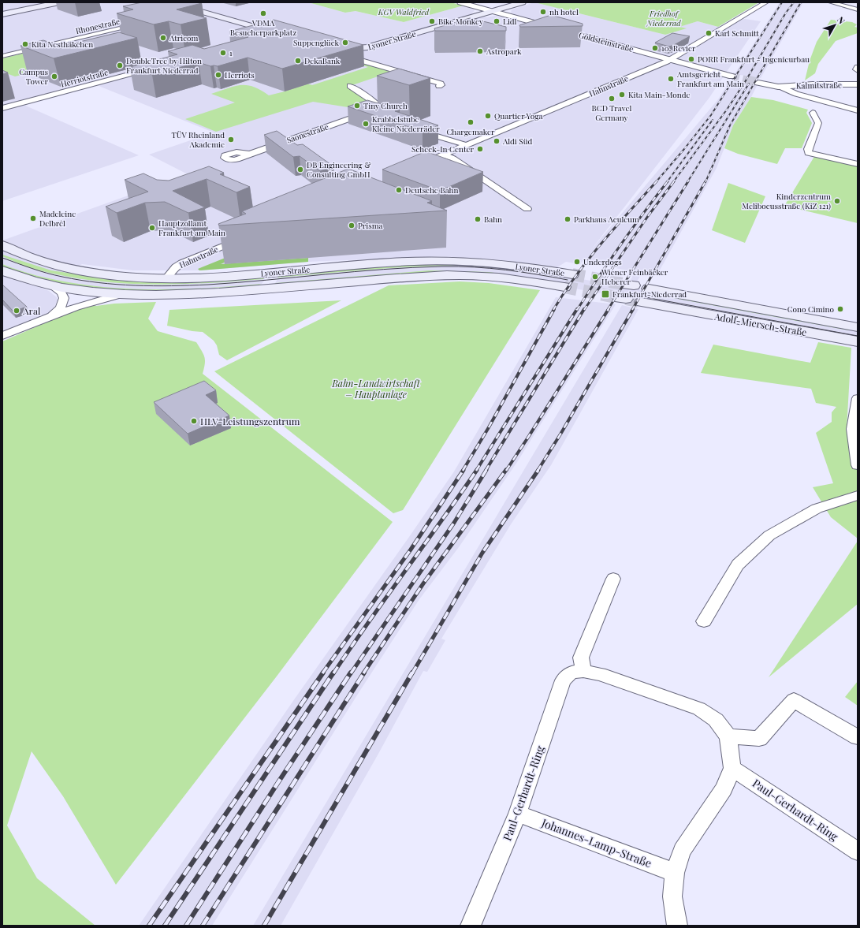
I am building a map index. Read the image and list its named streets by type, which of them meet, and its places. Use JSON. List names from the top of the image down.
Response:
{
  "streets": {
    "main road": ["Lyoner Straße", "Adolf-Miersch-Straße"],
    "street": [
      "Rhonestraße",
      "Goldsteinstraße",
      "Herriotstraße",
      "Kalmitstraße",
      "Hahnstraße",
      "Saonestraße",
      "Paul-Gerhardt-Ring",
      "Johannes-Lamp-Straße"
    ]
  },
  "crossings": [
    ["Lyoner Straße", "Goldsteinstraße"],
    ["Lyoner Straße", "Hahnstraße"],
    ["Goldsteinstraße", "Hahnstraße"],
    ["Paul-Gerhardt-Ring", "Johannes-Lamp-Straße"]
  ],
  "parks": ["KGV Waldfried", "Friedhof Niederrad", "Bahn-Landwirtschaft – Hauptanlage"],
  "places": {
    "other": [
      "nh hotel",
      "VDMA Besucherparkplatz",
      "Bike Monkey",
      "Lidl",
      "Karl Schmitt",
      "Atricom",
      "Suppenglück",
      "Kita Nesthäkchen",
      "10. Revier",
      "Astropark",
      "1",
      "PORR Frankfurt - Ingenieurbau",
      "DekaBank",
      "DoubleTree by Hilton Frankfurt Niederrad",
      "Herriots",
      "Campus Tower",
      "Amtsgericht Frankfurt am Main",
      "Kita Main-Monde",
      "BCD Travel Germany",
      "Tiny Church",
      "Quartier Yoga",
      "Chargemaker",
      "Krabbelstube Kleine Niederräder",
      "TÜV Rheinland Akademie",
      "Aldi Süd",
      "Scheck-In Center",
      "DB Engineering & Consulting GmbH",
      "Deutsche Bahn",
      "Kinderzentrum Melibocusstraße (KiZ 121)",
      "Madeleine Delbrêl",
      "Bahn",
      "Parkhaus Aculeum",
      "Prisma",
      "Hauptzollamt Frankfurt am Main",
      "Underdogs",
      "Wiener Feinbäcker Heberer",
      "Cono Cimino",
      "Aral",
      "HLV-Leistungszentrum"
    ],
    "transit": ["Frankfurt-Niederrad"]
  },
  "north": "top right"
}
